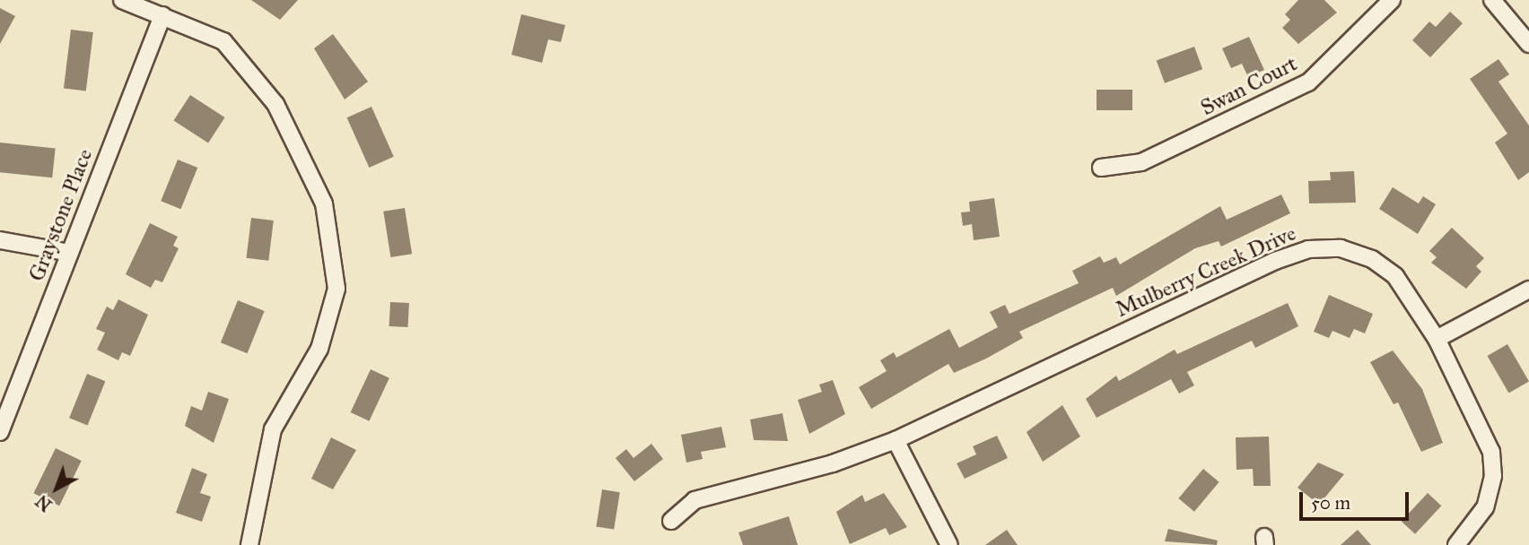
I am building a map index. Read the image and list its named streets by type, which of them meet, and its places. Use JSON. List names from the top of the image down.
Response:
{
  "streets": {
    "street": ["Swan Court", "Graystone Place", "Mulberry Creek Drive"]
  },
  "scale_bar": "50 m",
  "north": "bottom left"
}
